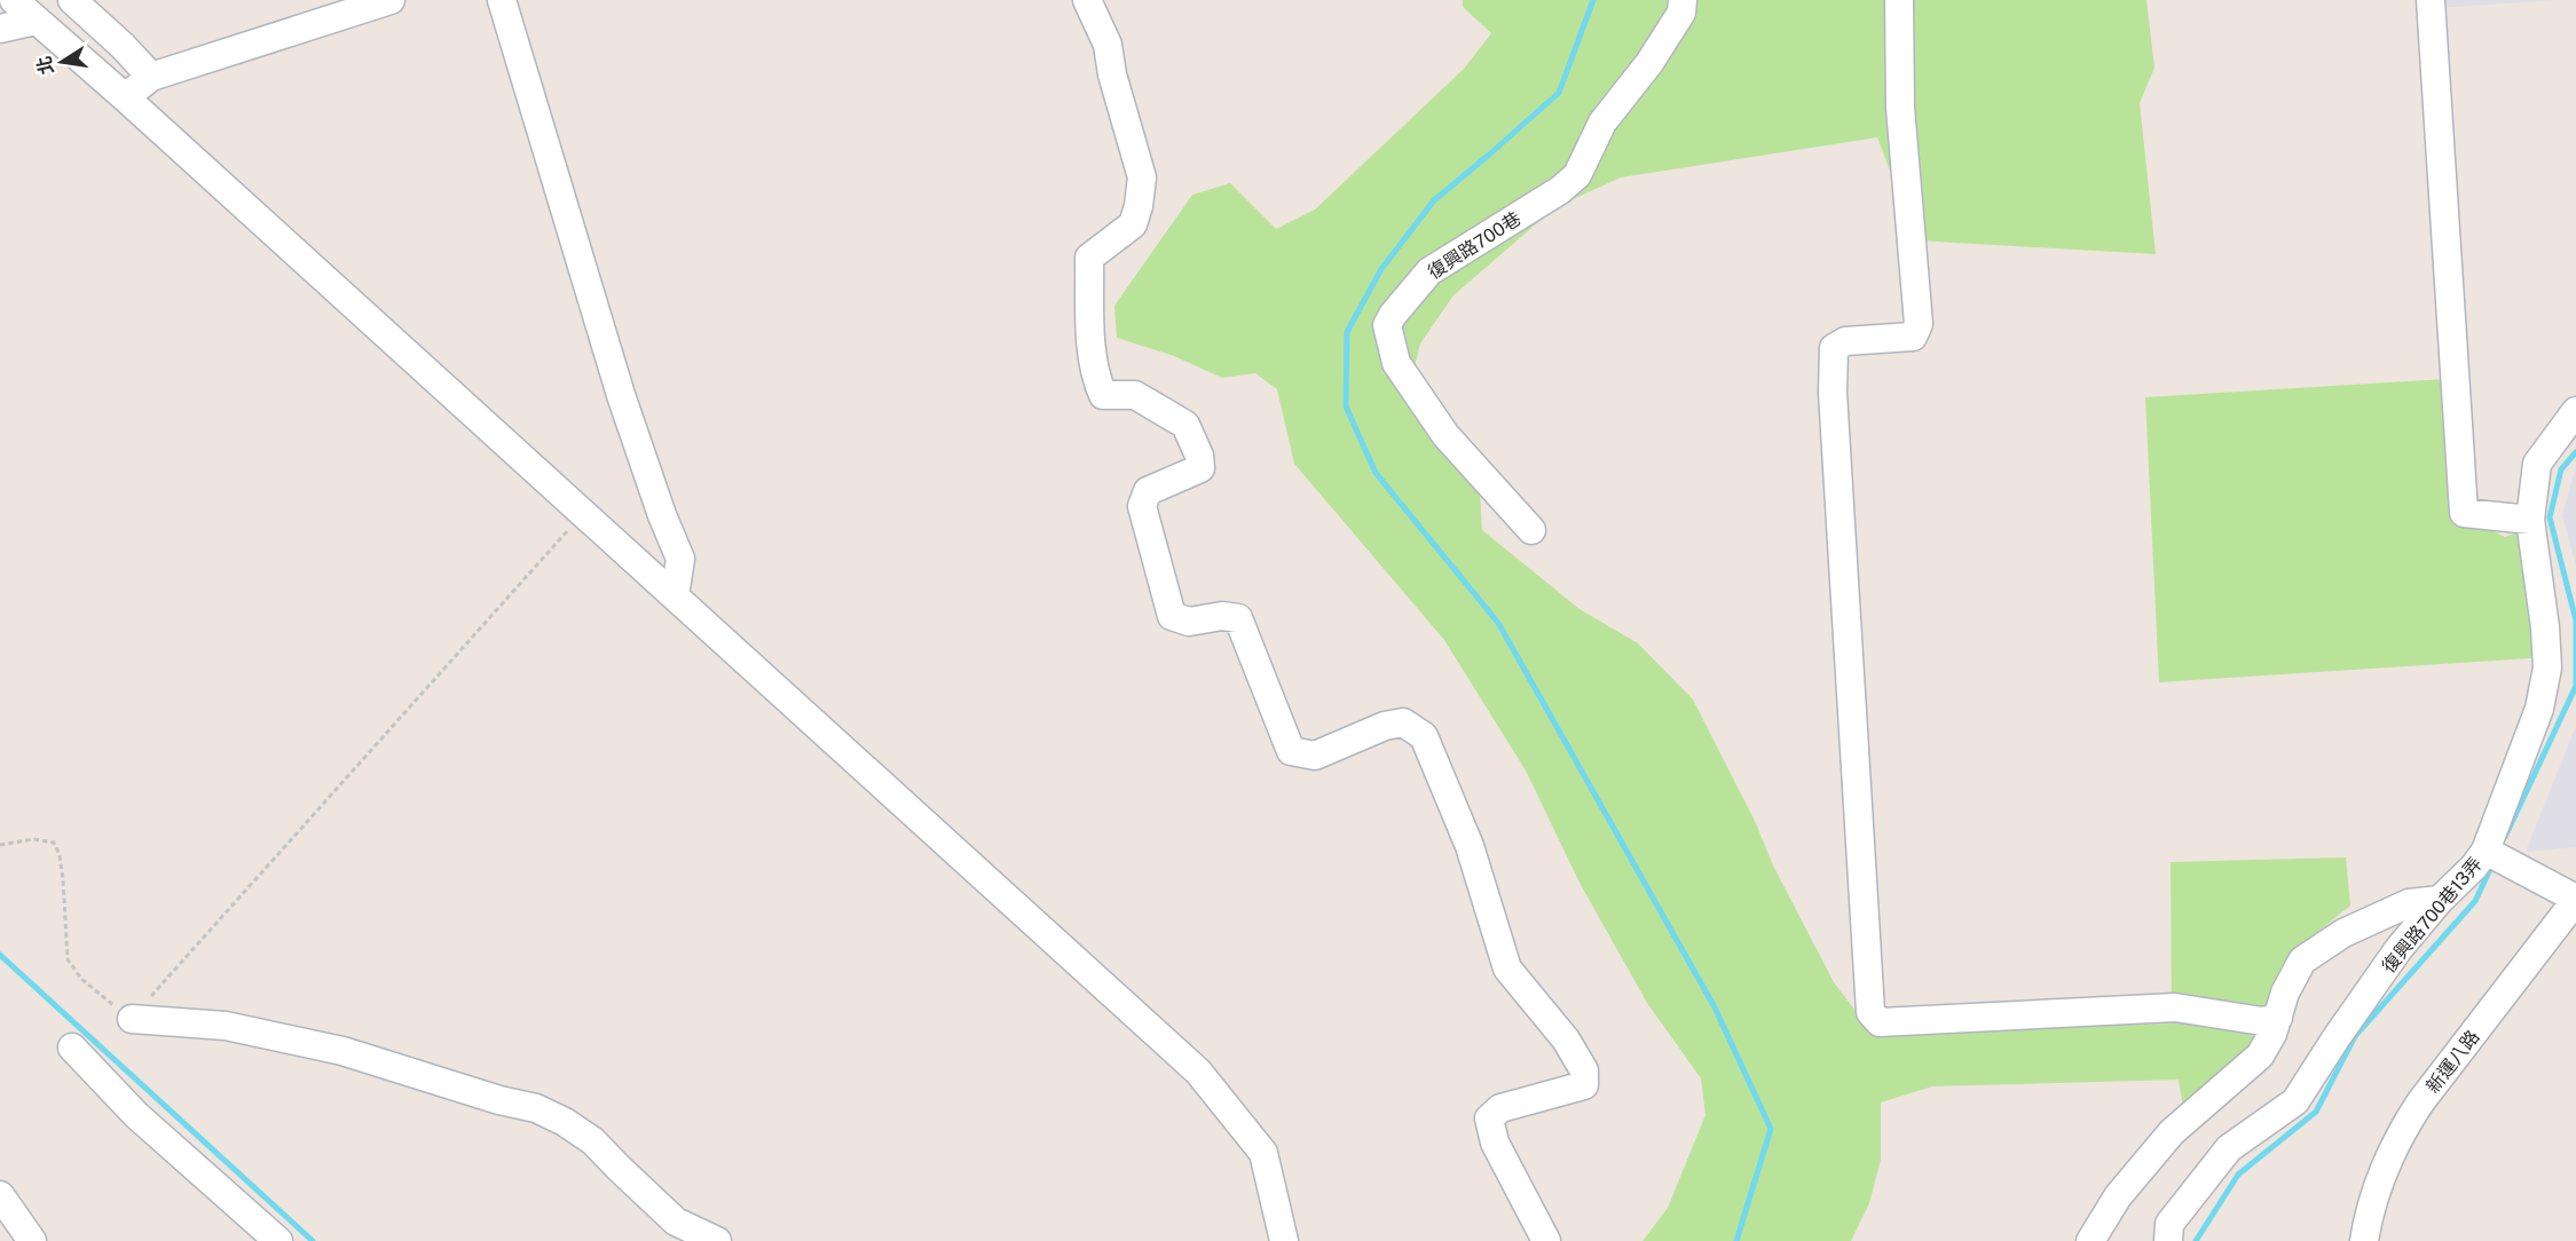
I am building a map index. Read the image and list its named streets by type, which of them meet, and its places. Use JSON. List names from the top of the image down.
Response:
{
  "streets": {
    "street": ["復興路700巷", "復興路700巷13弄", "新運八路"]
  },
  "north": "left"
}
